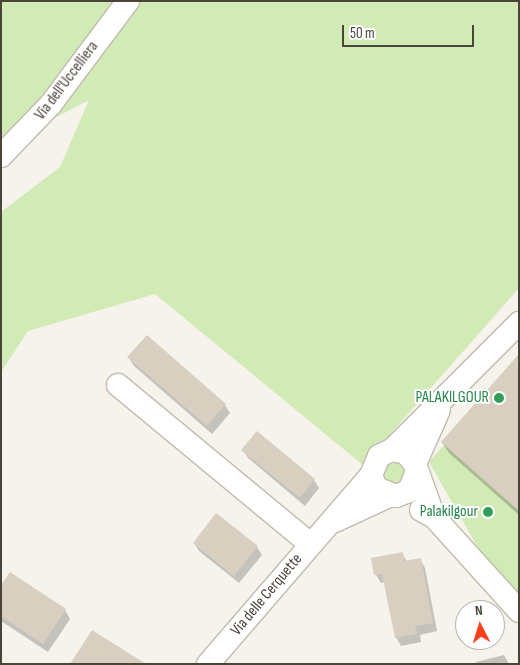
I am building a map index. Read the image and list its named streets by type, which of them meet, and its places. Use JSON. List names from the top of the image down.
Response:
{
  "streets": {
    "street": ["Via dell'Uccelliera", "Via delle Cerquette"]
  },
  "places": ["PALAKILGOUR", "Palakilgour"],
  "scale_bar": "50 m",
  "north": "top"
}
